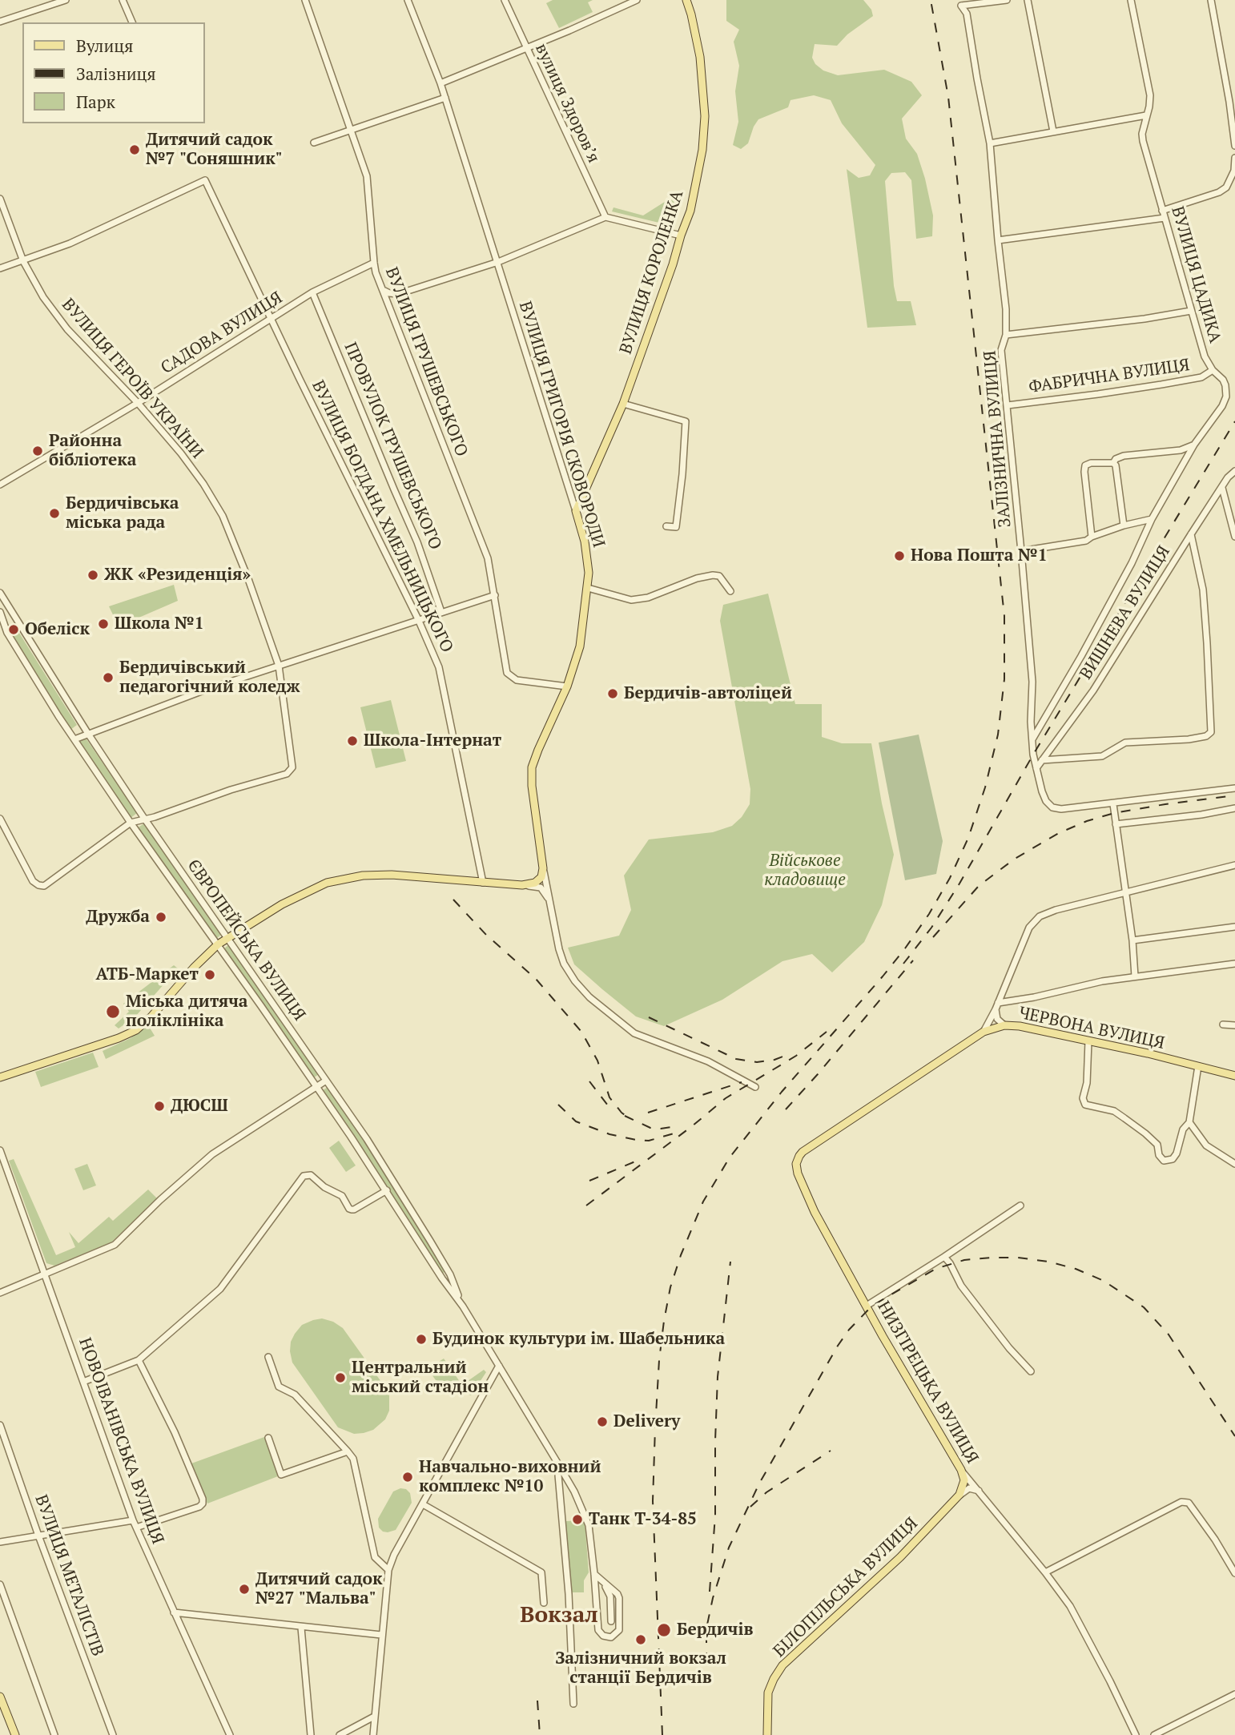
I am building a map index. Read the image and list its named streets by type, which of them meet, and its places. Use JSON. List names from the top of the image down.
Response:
{
  "streets": {
    "main road": [
      "ВУЛИЦЯ КОРОЛЕНКА",
      "ВУЛИЦЯ ГРИГОРІЯ СКОВОРОДИ",
      "ЧЕРВОНА ВУЛИЦЯ",
      "НИЗГІРЕЦЬКА ВУЛИЦЯ",
      "БІЛОПІЛЬСЬКА ВУЛИЦЯ"
    ],
    "street": [
      "вулиця Здоровʼя",
      "ВУЛИЦЯ ЦАДИКА",
      "САДОВА ВУЛИЦЯ",
      "ВУЛИЦЯ ГРУШЕВСЬКОГО",
      "ФАБРИЧНА ВУЛИЦЯ",
      "ВУЛИЦЯ ГЕРОЇВ УКРАЇНИ",
      "ЗАЛІЗНИЧНА ВУЛИЦЯ",
      "ПРОВУЛОК ГРУШЕВСЬКОГО",
      "ВУЛИЦЯ БОГДАНА ХМЕЛЬНИЦЬКОГО",
      "ВИШНЕВА ВУЛИЦЯ",
      "ЄВРОПЕЙСЬКА ВУЛИЦЯ",
      "НОВОІВАНІВСЬКА ВУЛИЦЯ",
      "ВУЛИЦЯ МЕТАЛІСТІВ"
    ]
  },
  "crossings": [
    ["ВУЛИЦЯ КОРОЛЕНКА", "ВУЛИЦЯ ГРИГОРІЯ СКОВОРОДИ"],
    ["ВУЛИЦЯ ЦАДИКА", "ФАБРИЧНА ВУЛИЦЯ"],
    ["ВУЛИЦЯ ЦАДИКА", "ЗАЛІЗНИЧНА ВУЛИЦЯ"],
    ["САДОВА ВУЛИЦЯ", "ВУЛИЦЯ ГРУШЕВСЬКОГО"],
    ["САДОВА ВУЛИЦЯ", "ВУЛИЦЯ ГЕРОЇВ УКРАЇНИ"],
    ["САДОВА ВУЛИЦЯ", "ПРОВУЛОК ГРУШЕВСЬКОГО"],
    ["САДОВА ВУЛИЦЯ", "ВУЛИЦЯ БОГДАНА ХМЕЛЬНИЦЬКОГО"],
    ["ВУЛИЦЯ ГРУШЕВСЬКОГО", "ВУЛИЦЯ ГРИГОРІЯ СКОВОРОДИ"],
    ["ФАБРИЧНА ВУЛИЦЯ", "ЗАЛІЗНИЧНА ВУЛИЦЯ"],
    ["ВУЛИЦЯ ГЕРОЇВ УКРАЇНИ", "ВУЛИЦЯ БОГДАНА ХМЕЛЬНИЦЬКОГО"],
    ["ВУЛИЦЯ ГЕРОЇВ УКРАЇНИ", "ЄВРОПЕЙСЬКА ВУЛИЦЯ"],
    ["ЗАЛІЗНИЧНА ВУЛИЦЯ", "ВИШНЕВА ВУЛИЦЯ"],
    ["ЧЕРВОНА ВУЛИЦЯ", "НИЗГІРЕЦЬКА ВУЛИЦЯ"]
  ],
  "districts": ["Вокзал"],
  "parks": ["Військове кладовище"],
  "places": [
    "Дитячий садок №7 \"Соняшник\"",
    "Районна бібліотека",
    "Бердичівська міська рада",
    "Нова Пошта №1",
    "ЖК «Резиденція»",
    "Школа №1",
    "Обеліск",
    "Бердичівський педагогічний коледж",
    "Бердичів-автоліцей",
    "Школа-Інтернат",
    "Дружба",
    "АТБ-Маркет",
    "Міська дитяча поліклініка",
    "ДЮСШ",
    "Будинок культури ім. Шабельника",
    "Центральний міський стадіон",
    "Delivery",
    "Навчально-виховний комплекс №10",
    "Танк Т-34-85",
    "Дитячий садок №27 \"Мальва\"",
    "Бердичів",
    "Залізничний вокзал станції Бердичів"
  ],
  "legend": ["Вулиця", "Залізниця", "Парк"]
}
